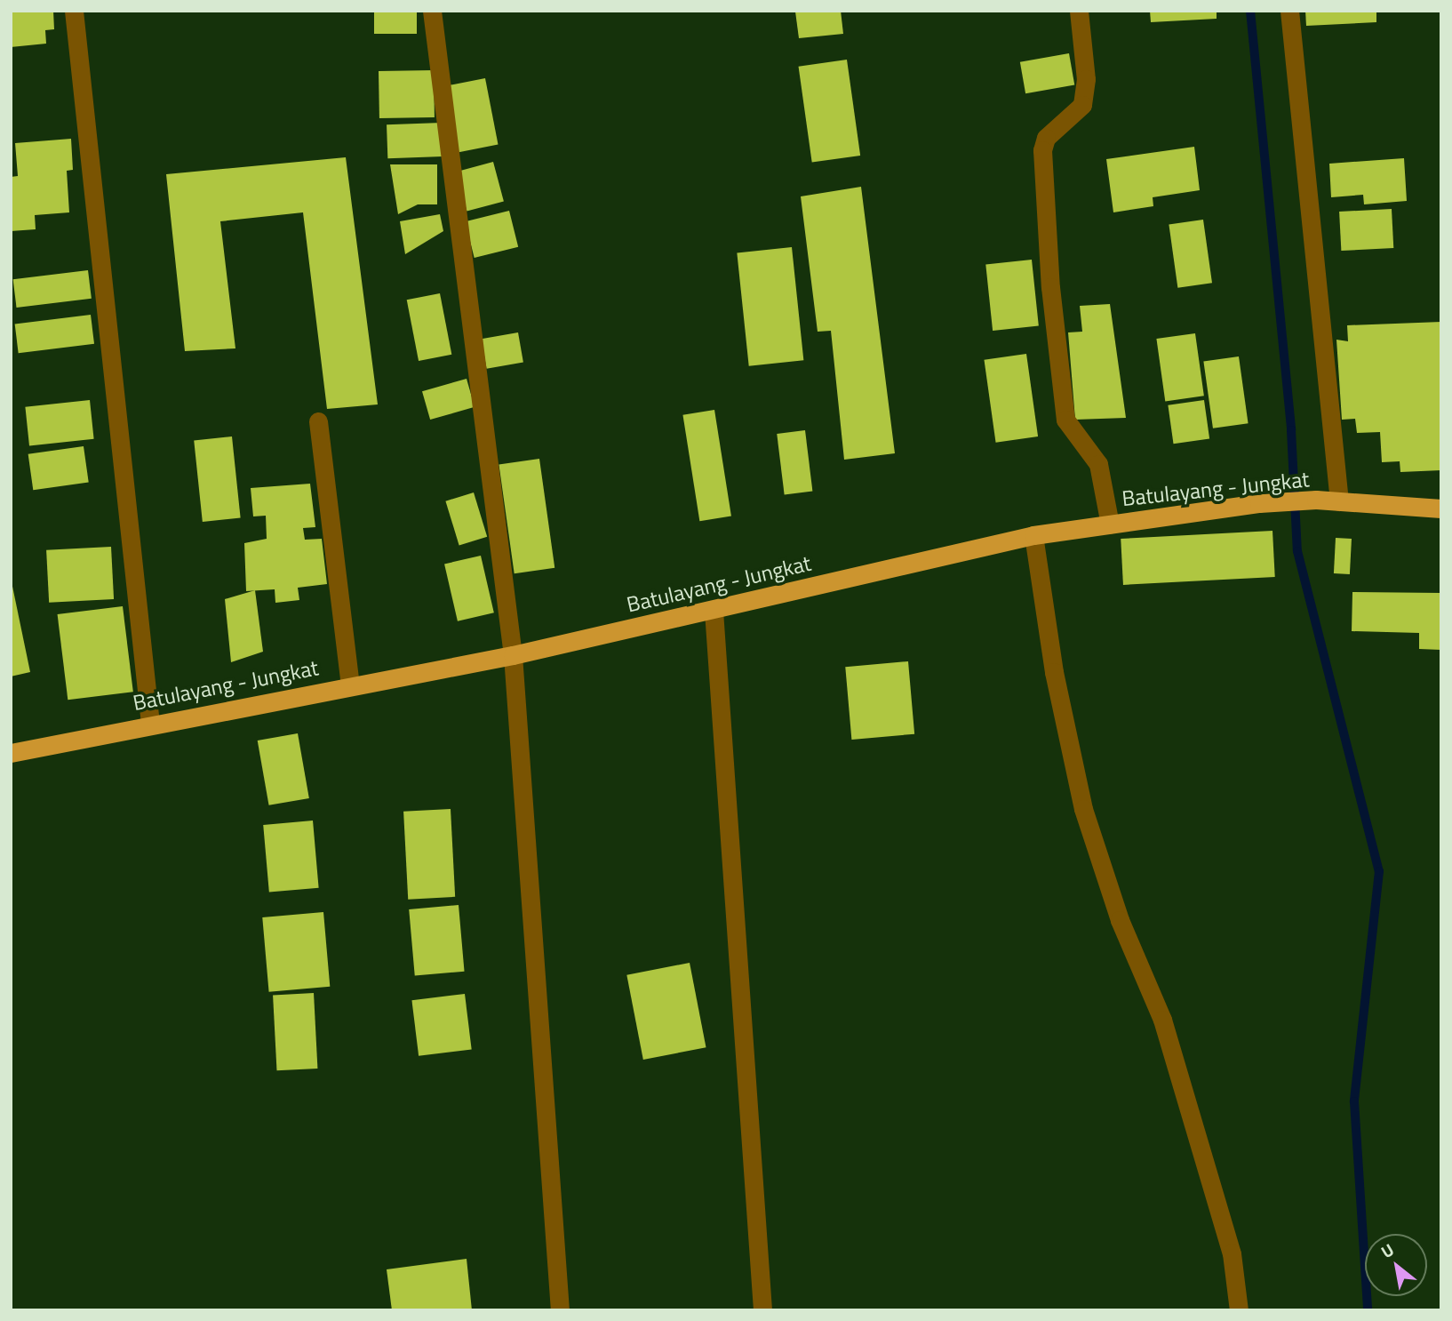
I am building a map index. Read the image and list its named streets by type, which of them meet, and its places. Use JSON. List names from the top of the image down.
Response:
{
  "streets": {
    "highway": ["Batulayang - Jungkat"]
  },
  "north": "top left"
}
